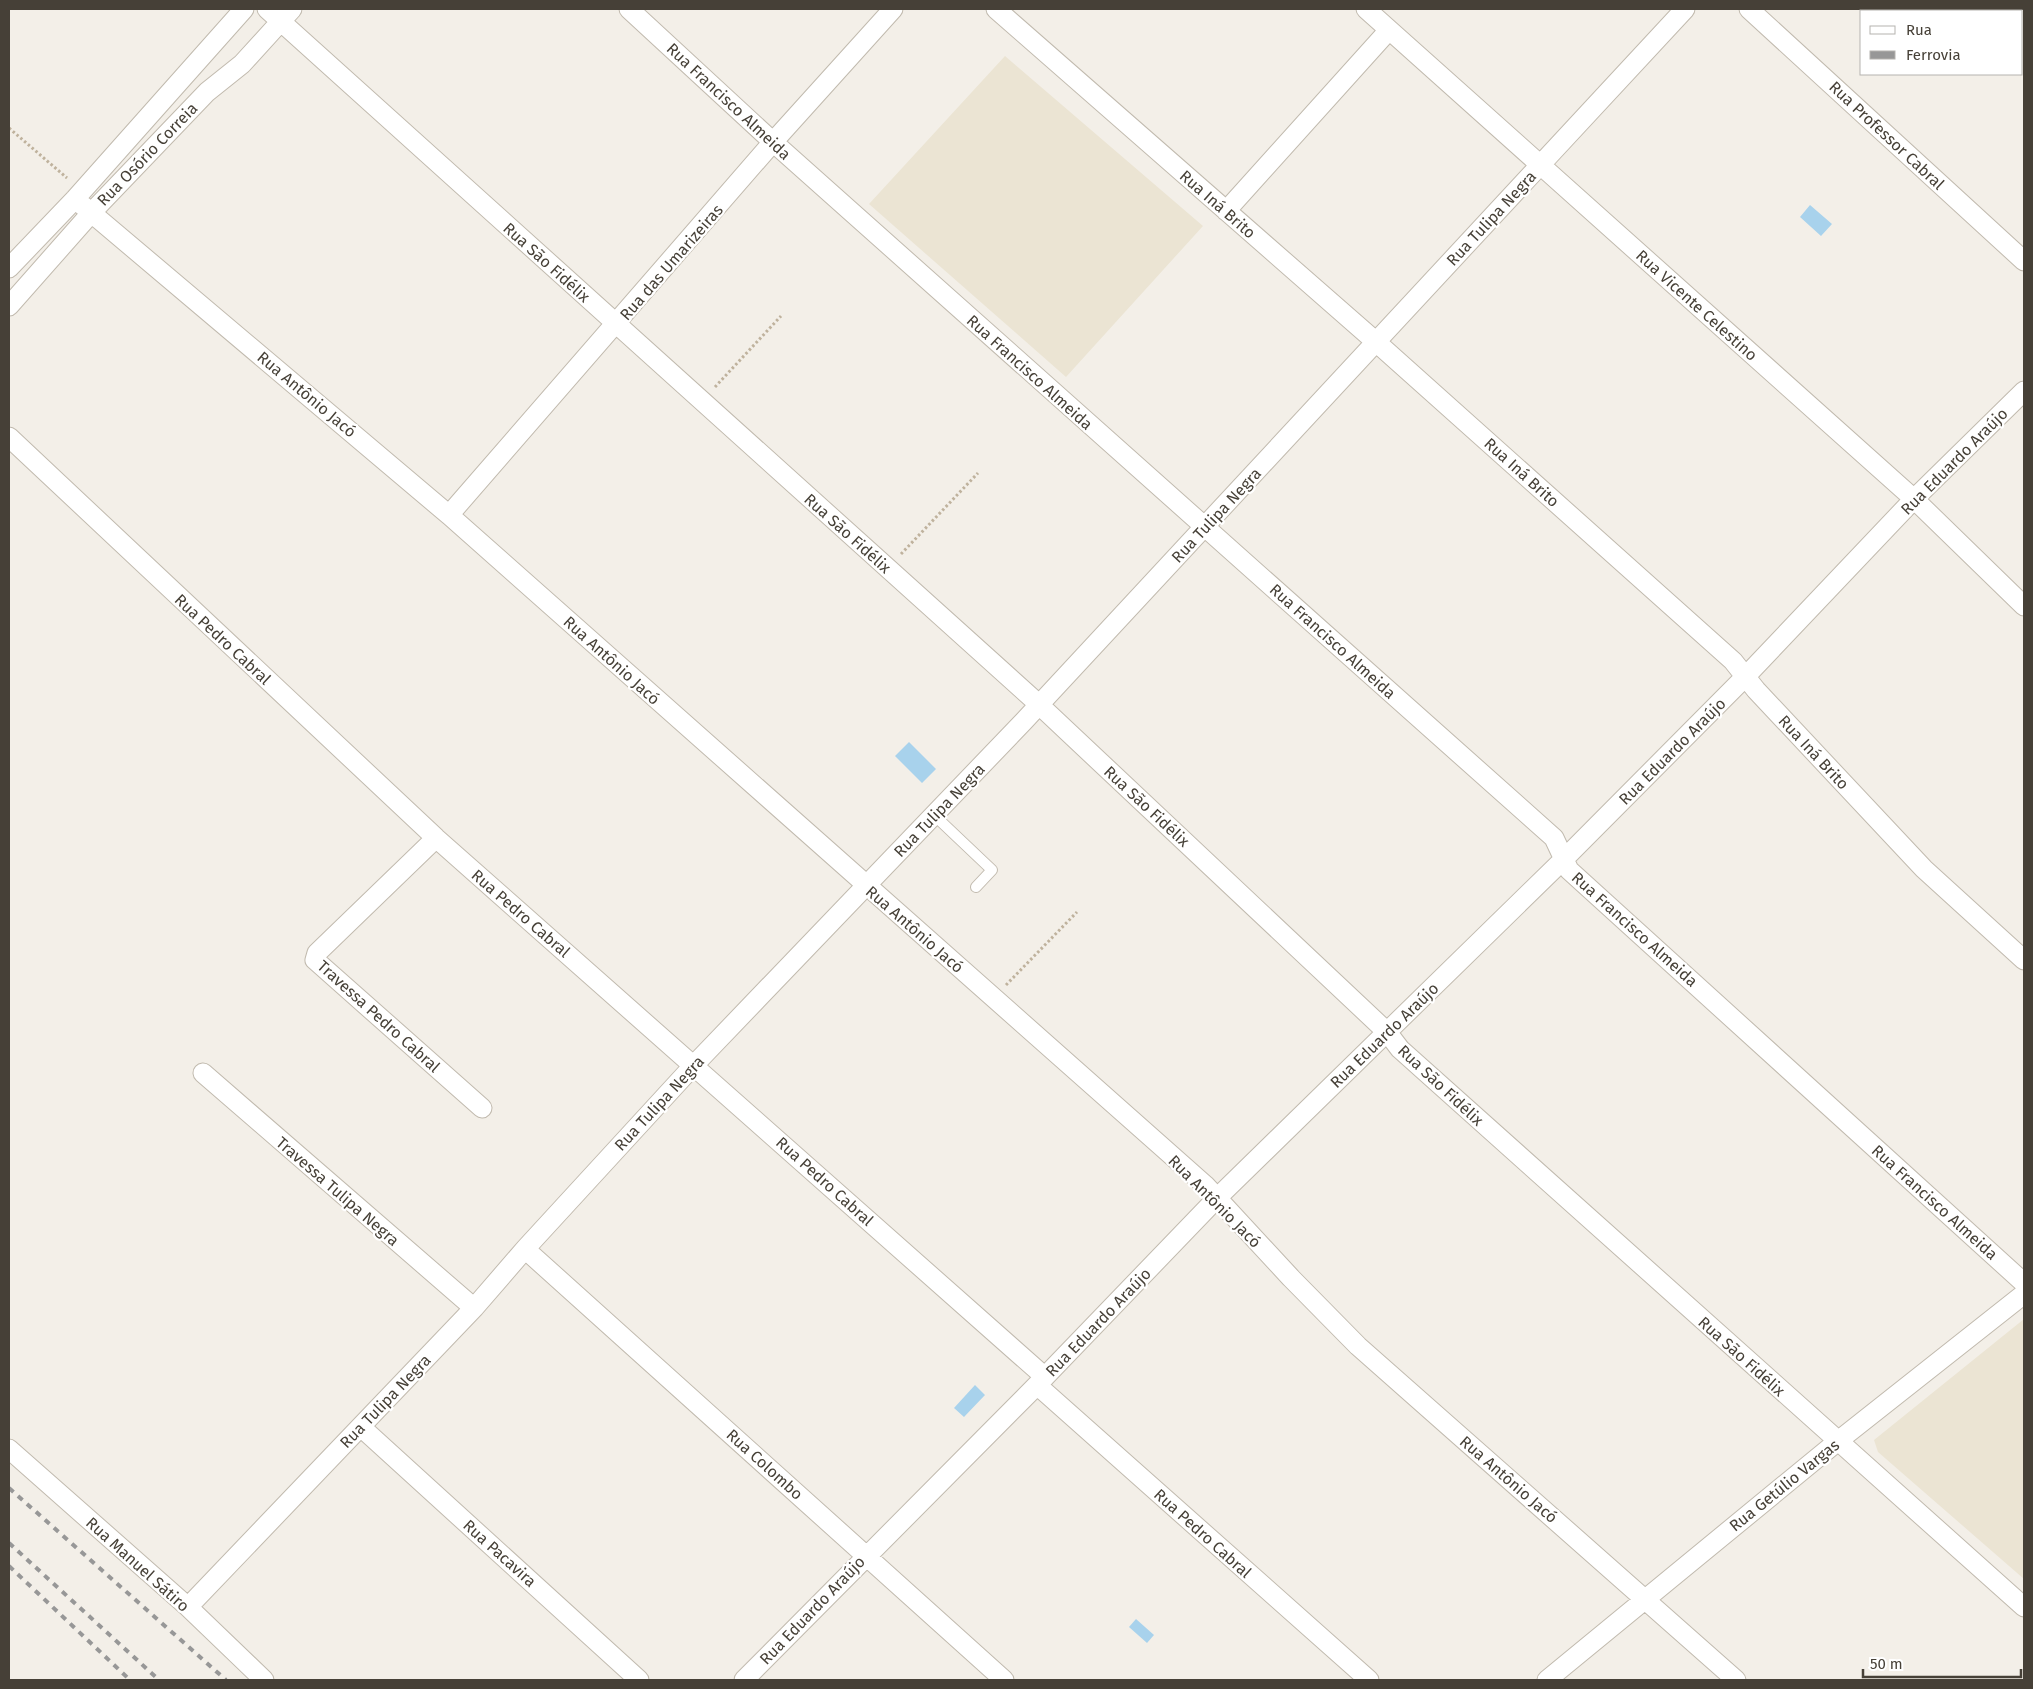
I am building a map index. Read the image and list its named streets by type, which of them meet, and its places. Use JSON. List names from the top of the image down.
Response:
{
  "streets": {
    "street": [
      "Rua Francisco Almeida",
      "Rua Professor Cabral",
      "Rua Osório Correia",
      "Rua Iná Brito",
      "Rua Tulipa Negra",
      "Rua São Fidélix",
      "Rua das Umarizeiras",
      "Rua Vicente Celestino",
      "Rua Antônio Jacó",
      "Rua Eduardo Araújo",
      "Rua Pedro Cabral",
      "Travessa Pedro Cabral",
      "Travessa Tulipa Negra",
      "Rua Colombo",
      "Rua Getúlio Vargas",
      "Rua Pacavira",
      "Rua Manuel Sátiro"
    ]
  },
  "crossings": [
    ["Rua Francisco Almeida", "Rua Tulipa Negra"],
    ["Rua Francisco Almeida", "Rua das Umarizeiras"],
    ["Rua Francisco Almeida", "Rua Eduardo Araújo"],
    ["Rua Osório Correia", "Rua São Fidélix"],
    ["Rua Osório Correia", "Rua Antônio Jacó"],
    ["Rua Iná Brito", "Rua Tulipa Negra"],
    ["Rua Iná Brito", "Rua Eduardo Araújo"],
    ["Rua Tulipa Negra", "Rua São Fidélix"],
    ["Rua Tulipa Negra", "Rua Vicente Celestino"],
    ["Rua Tulipa Negra", "Rua Antônio Jacó"],
    ["Rua Tulipa Negra", "Rua Pedro Cabral"],
    ["Rua Tulipa Negra", "Travessa Tulipa Negra"],
    ["Rua Tulipa Negra", "Rua Colombo"],
    ["Rua Tulipa Negra", "Rua Pacavira"],
    ["Rua Tulipa Negra", "Rua Manuel Sátiro"],
    ["Rua São Fidélix", "Rua das Umarizeiras"],
    ["Rua São Fidélix", "Rua Eduardo Araújo"],
    ["Rua São Fidélix", "Rua Getúlio Vargas"],
    ["Rua das Umarizeiras", "Rua Antônio Jacó"],
    ["Rua Vicente Celestino", "Rua Eduardo Araújo"],
    ["Rua Antônio Jacó", "Rua Eduardo Araújo"],
    ["Rua Antônio Jacó", "Rua Getúlio Vargas"],
    ["Rua Eduardo Araújo", "Rua Pedro Cabral"],
    ["Rua Eduardo Araújo", "Rua Colombo"],
    ["Rua Pedro Cabral", "Travessa Pedro Cabral"]
  ],
  "legend": ["Rua", "Ferrovia"],
  "scale_bar": "50 m"
}
